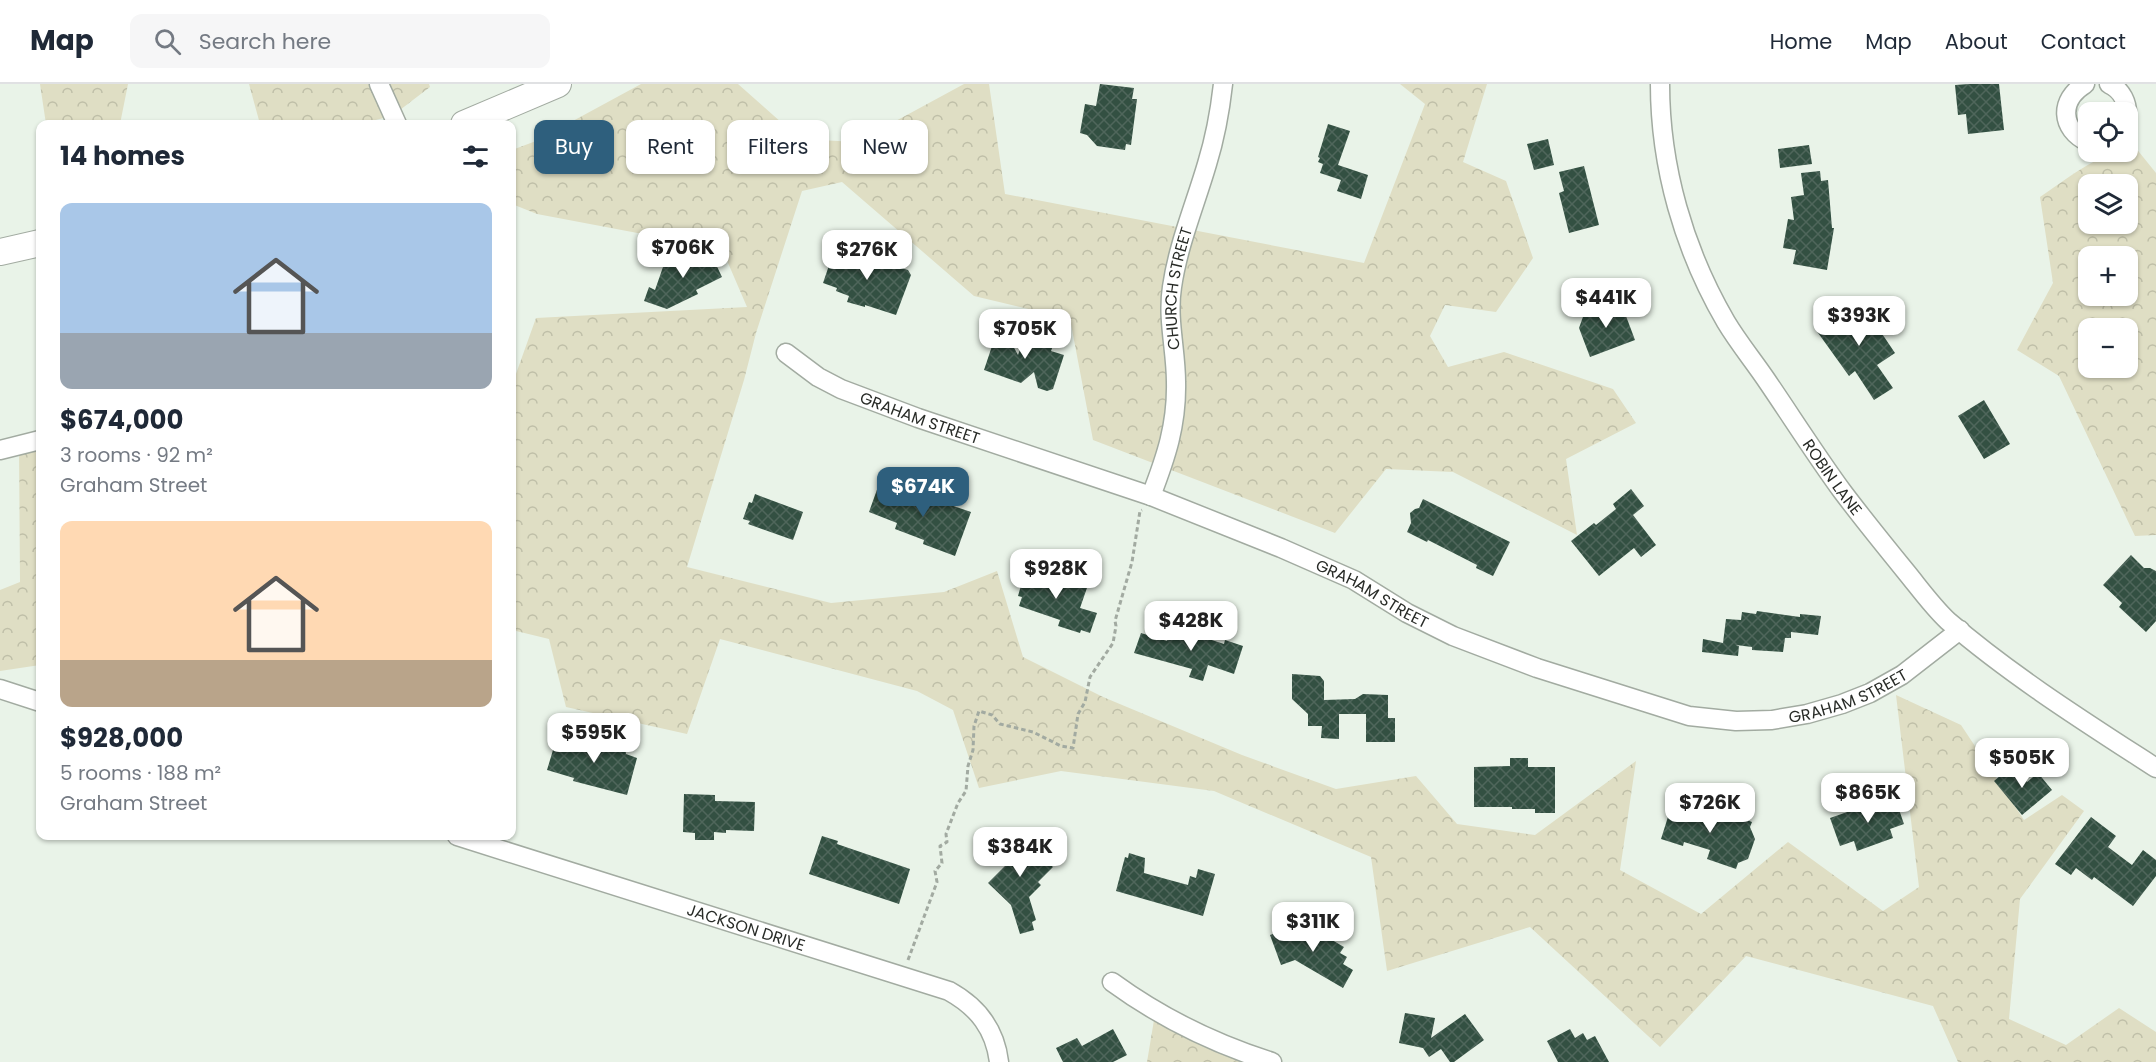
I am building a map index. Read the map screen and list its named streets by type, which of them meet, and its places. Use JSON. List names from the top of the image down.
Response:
{
  "streets": {
    "street": [
      "CHURCH STREET",
      "GRAHAM STREET",
      "ROBIN LANE",
      "JACKSON DRIVE"
    ]
  },
  "crossings": [
    ["CHURCH STREET", "GRAHAM STREET"],
    ["GRAHAM STREET", "ROBIN LANE"]
  ],
  "page": {
    "header": "Map",
    "search": "Search here",
    "nav": [
      "Home",
      "Map",
      "About",
      "Contact"
    ],
    "map_buttons": ["+", "−"],
    "chip": [
      "Buy",
      "Rent",
      "Filters",
      "New"
    ],
    "heading": "14 homes",
    "list": [
      {
        "name": "$674,000",
        "note": "3 rooms · 92 m² · Graham Street"
      },
      {
        "name": "$928,000",
        "note": "5 rooms · 188 m² · Graham Street"
      }
    ],
    "price": [
      "$706K",
      "$276K",
      "$441K",
      "$393K",
      "$705K",
      "$674K",
      "$928K",
      "$428K",
      "$595K",
      "$505K",
      "$865K",
      "$726K",
      "$384K",
      "$311K"
    ]
  }
}
